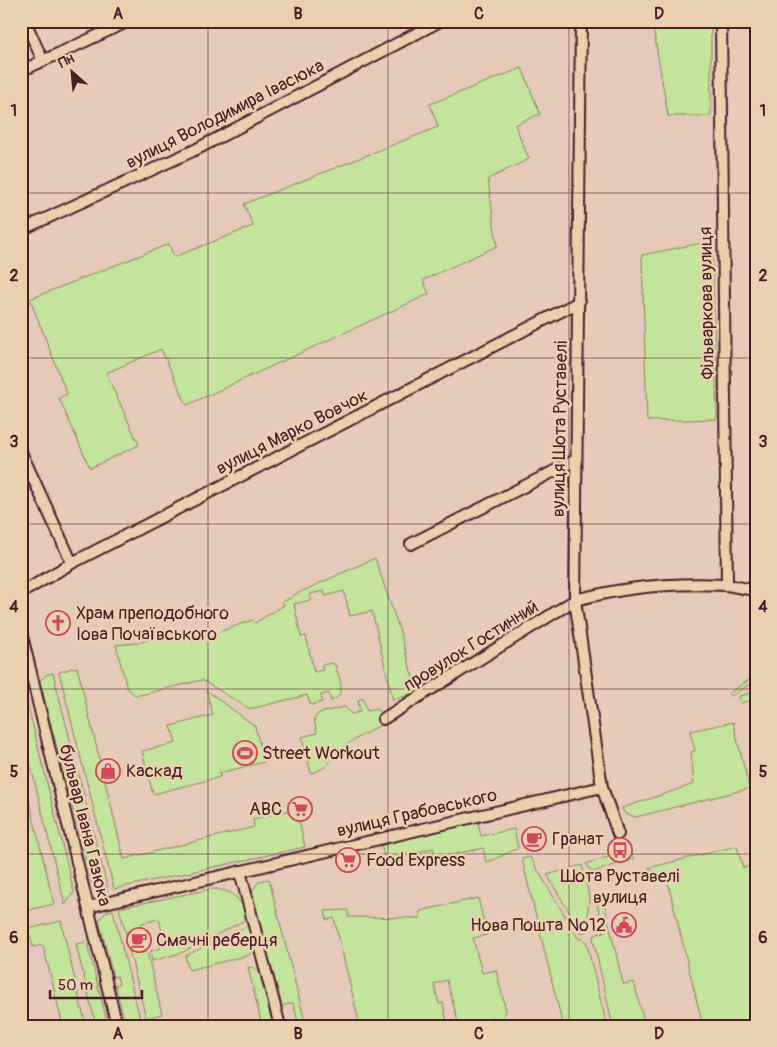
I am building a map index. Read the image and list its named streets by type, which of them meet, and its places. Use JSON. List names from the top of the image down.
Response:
{
  "streets": {
    "street": [
      "вулиця Володимира Івасюка",
      "Фільваркова вулиця",
      "вулиця Шота Руставелі",
      "вулиця Марко Вовчок",
      "провулок Гостинний",
      "вулиця Грабовського",
      "бульвар Івана Газюка"
    ]
  },
  "crossings": [
    ["Фільваркова вулиця", "провулок Гостинний"],
    ["вулиця Шота Руставелі", "вулиця Марко Вовчок"],
    ["вулиця Шота Руставелі", "провулок Гостинний"],
    ["вулиця Шота Руставелі", "вулиця Грабовського"],
    ["вулиця Грабовського", "бульвар Івана Газюка"]
  ],
  "places": {
    "church": ["Храм преподобного Іова Почаївського"],
    "sports": ["Street Workout"],
    "shop": ["Каскад"],
    "supermarket": ["АВС", "Food Express"],
    "cafe": ["Гранат", "Смачні реберця"],
    "bus stop": ["Шота Руставелі вулиця"],
    "public building": ["Нова Пошта №12"]
  },
  "scale_bar": "50 m",
  "north": "top left",
  "grid": {
    "columns": [
      "A",
      "B",
      "C",
      "D"
    ],
    "rows": [
      "1",
      "2",
      "3",
      "4",
      "5",
      "6"
    ]
  }
}
